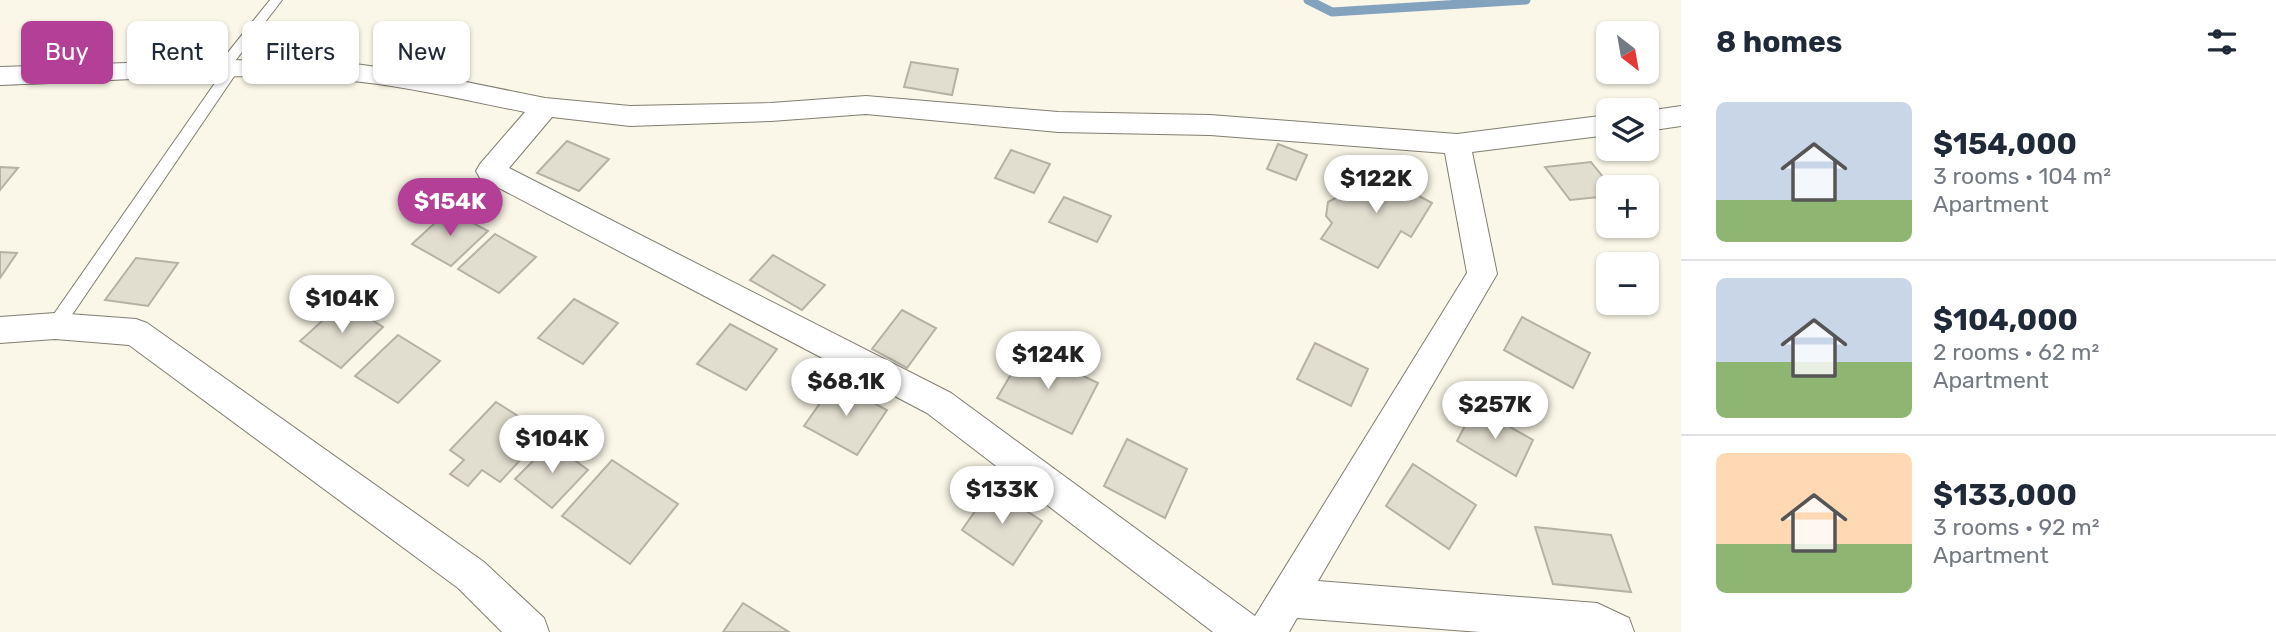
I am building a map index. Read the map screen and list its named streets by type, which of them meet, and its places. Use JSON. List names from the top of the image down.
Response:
{
  "north": "bottom right",
  "page": {
    "heading": "8 homes",
    "map_buttons": ["+", "−"],
    "chip": [
      "Buy",
      "Rent",
      "Filters",
      "New"
    ],
    "list": [
      {
        "name": "$154,000",
        "note": "3 rooms · 104 m² · Apartment"
      },
      {
        "name": "$104,000",
        "note": "2 rooms · 62 m² · Apartment"
      },
      {
        "name": "$133,000",
        "note": "3 rooms · 92 m² · Apartment"
      }
    ],
    "price": [
      "$122K",
      "$154K",
      "$104K",
      "$124K",
      "$68.1K",
      "$257K",
      "$104K",
      "$133K"
    ]
  }
}
